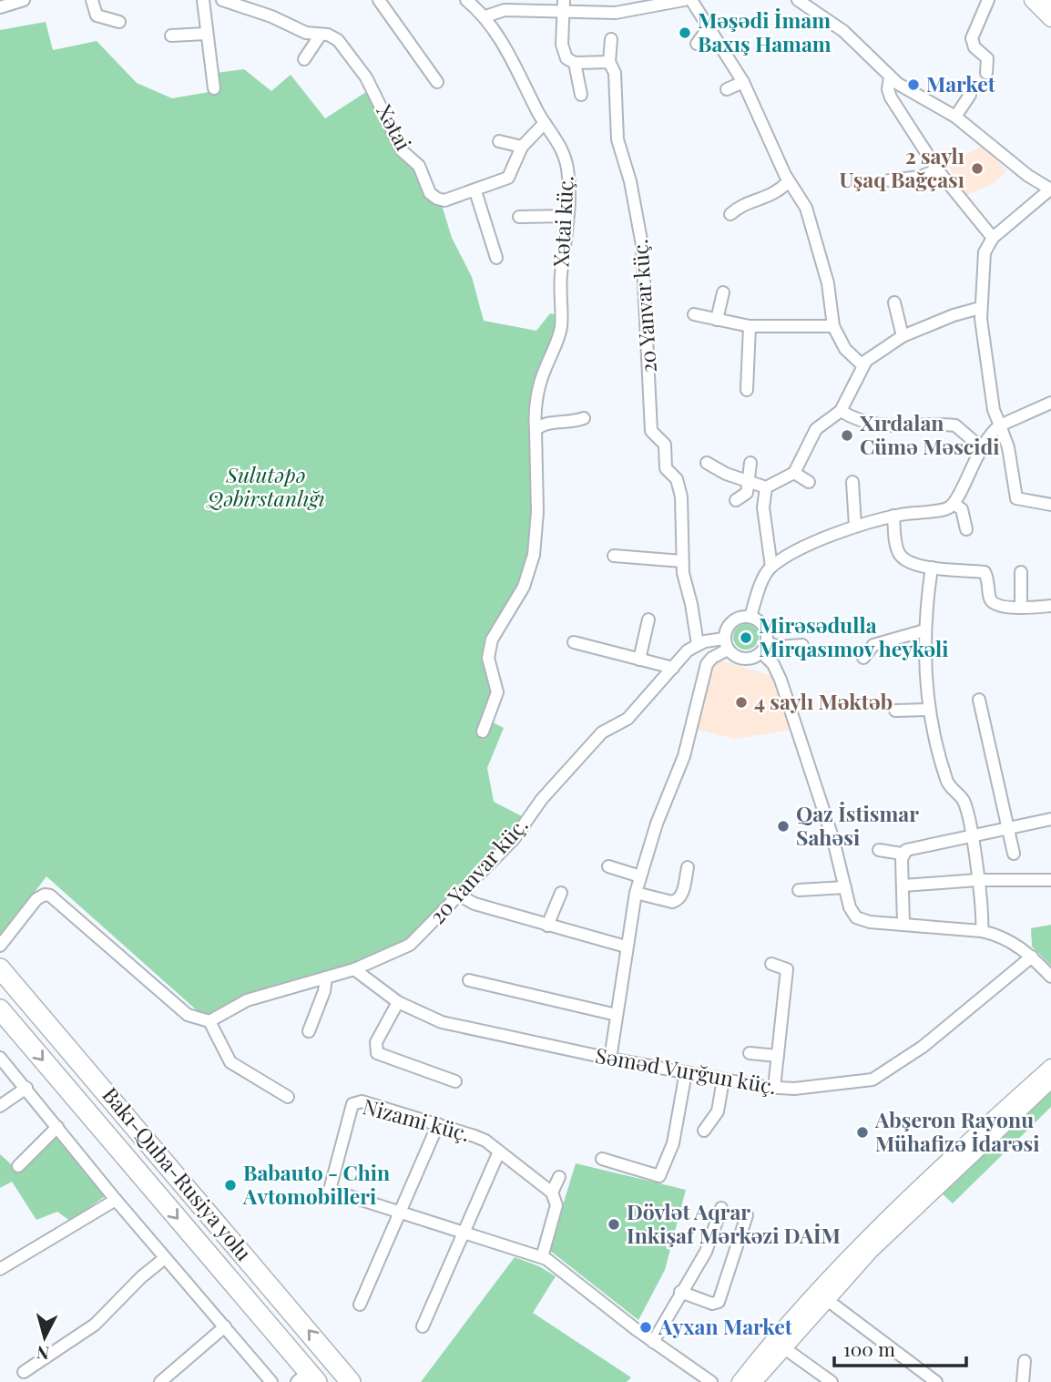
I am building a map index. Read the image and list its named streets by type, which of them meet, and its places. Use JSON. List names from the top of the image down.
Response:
{
  "streets": {
    "highway": ["Bakı-Quba-Rusiya yolu"],
    "street": [
      "Xətai",
      "Xətai küç.",
      "20 Yanvar küç.",
      "Səməd Vurğun küç.",
      "Nizami küç."
    ]
  },
  "crossings": [
    ["Xətai", "Xətai küç."],
    ["20 Yanvar küç.", "Səməd Vurğun küç."]
  ],
  "parks": ["Sulutəpə Qəbirstanlığı"],
  "places": [
    "Məşədi İmam Baxış Hamam",
    "Market",
    "2 saylı Uşaq Bağçası",
    "Xırdalan Cümə Məscidi",
    "Mirəsədulla Mirqasımov heykəli",
    "4 saylı Məktəb",
    "Qaz İstismar Sahəsi",
    "Abşeron Rayonu Mühafizə İdarəsi",
    "Babauto - Chin Avtomobilleri",
    "Dövlət Aqrar Inkişaf Mərkəzi DAİM",
    "Ayxan Market"
  ],
  "scale_bar": "100 m",
  "north": "bottom"
}
